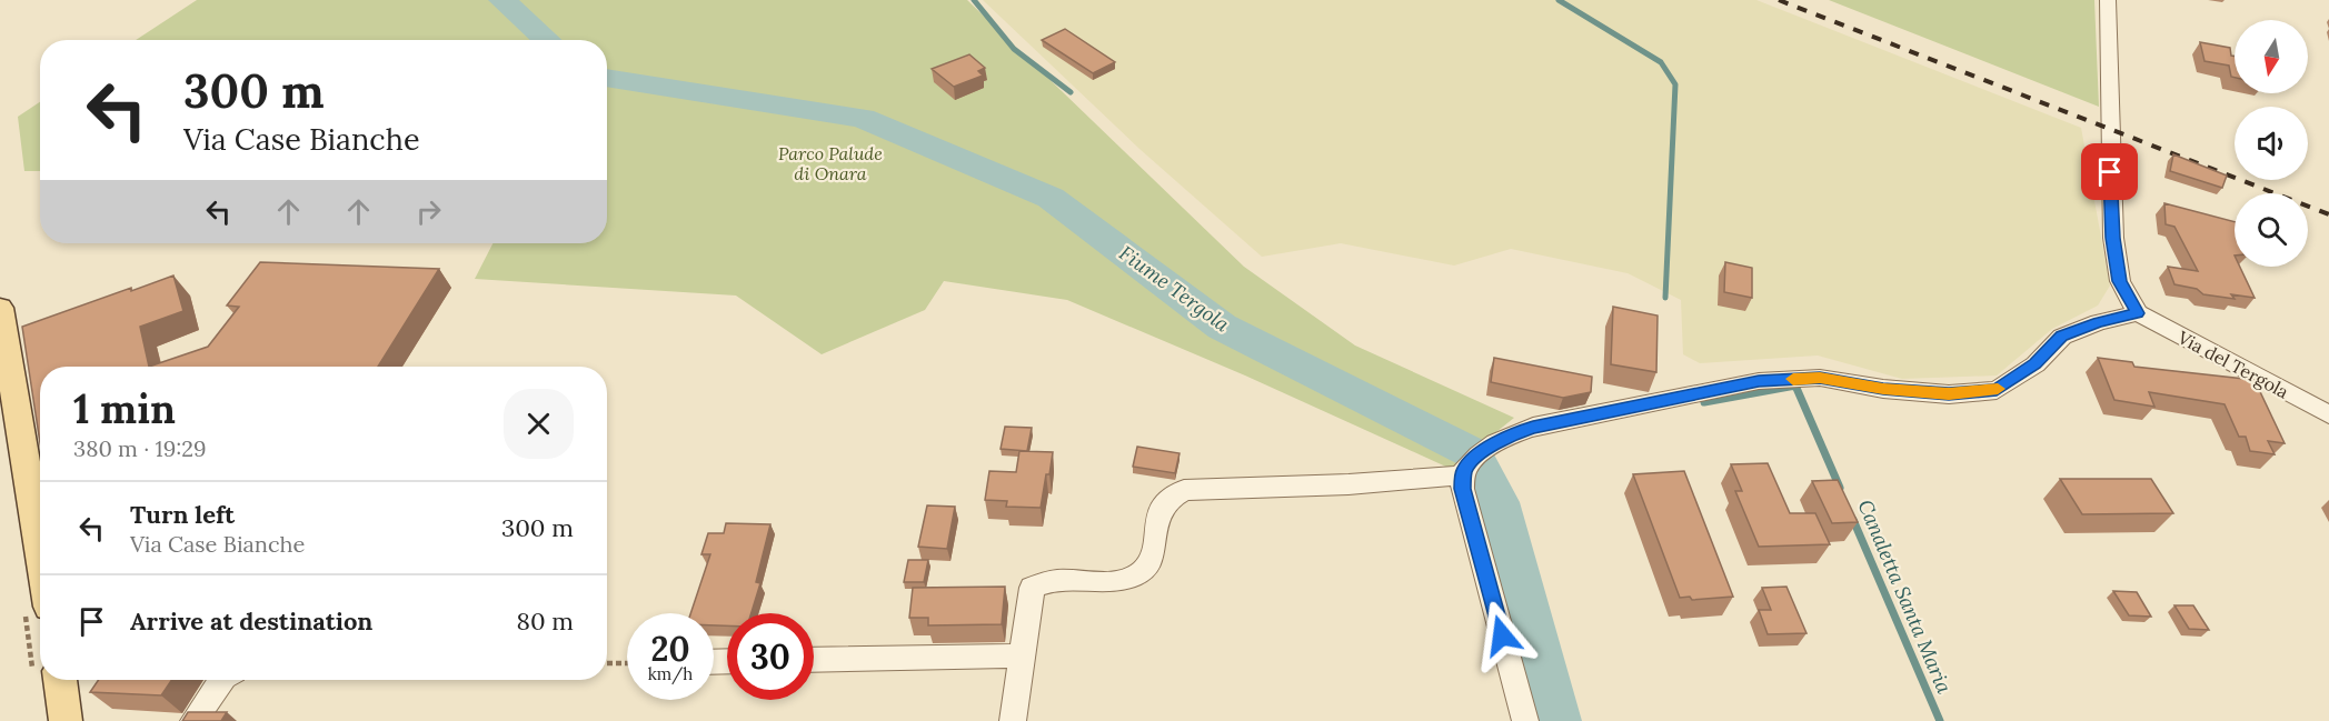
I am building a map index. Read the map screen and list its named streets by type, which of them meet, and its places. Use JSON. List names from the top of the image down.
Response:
{
  "streets": {
    "street": ["Via del Tergola"]
  },
  "water": ["Fiume Tergola", "Canaletta Santa Maria"],
  "parks": ["Parco Palude di Onara"],
  "north": "bottom",
  "page": {
    "turn": ["300 m", "Via Case Bianche"],
    "heading": ["1 min", "380 m · 19:29"],
    "list": [
      {
        "name": "Turn left",
        "note": "Via Case Bianche",
        "value": "300 m"
      },
      {
        "name": "Arrive at destination",
        "value": "80 m"
      }
    ],
    "speed": "20 km/h",
    "limit": "30"
  }
}
